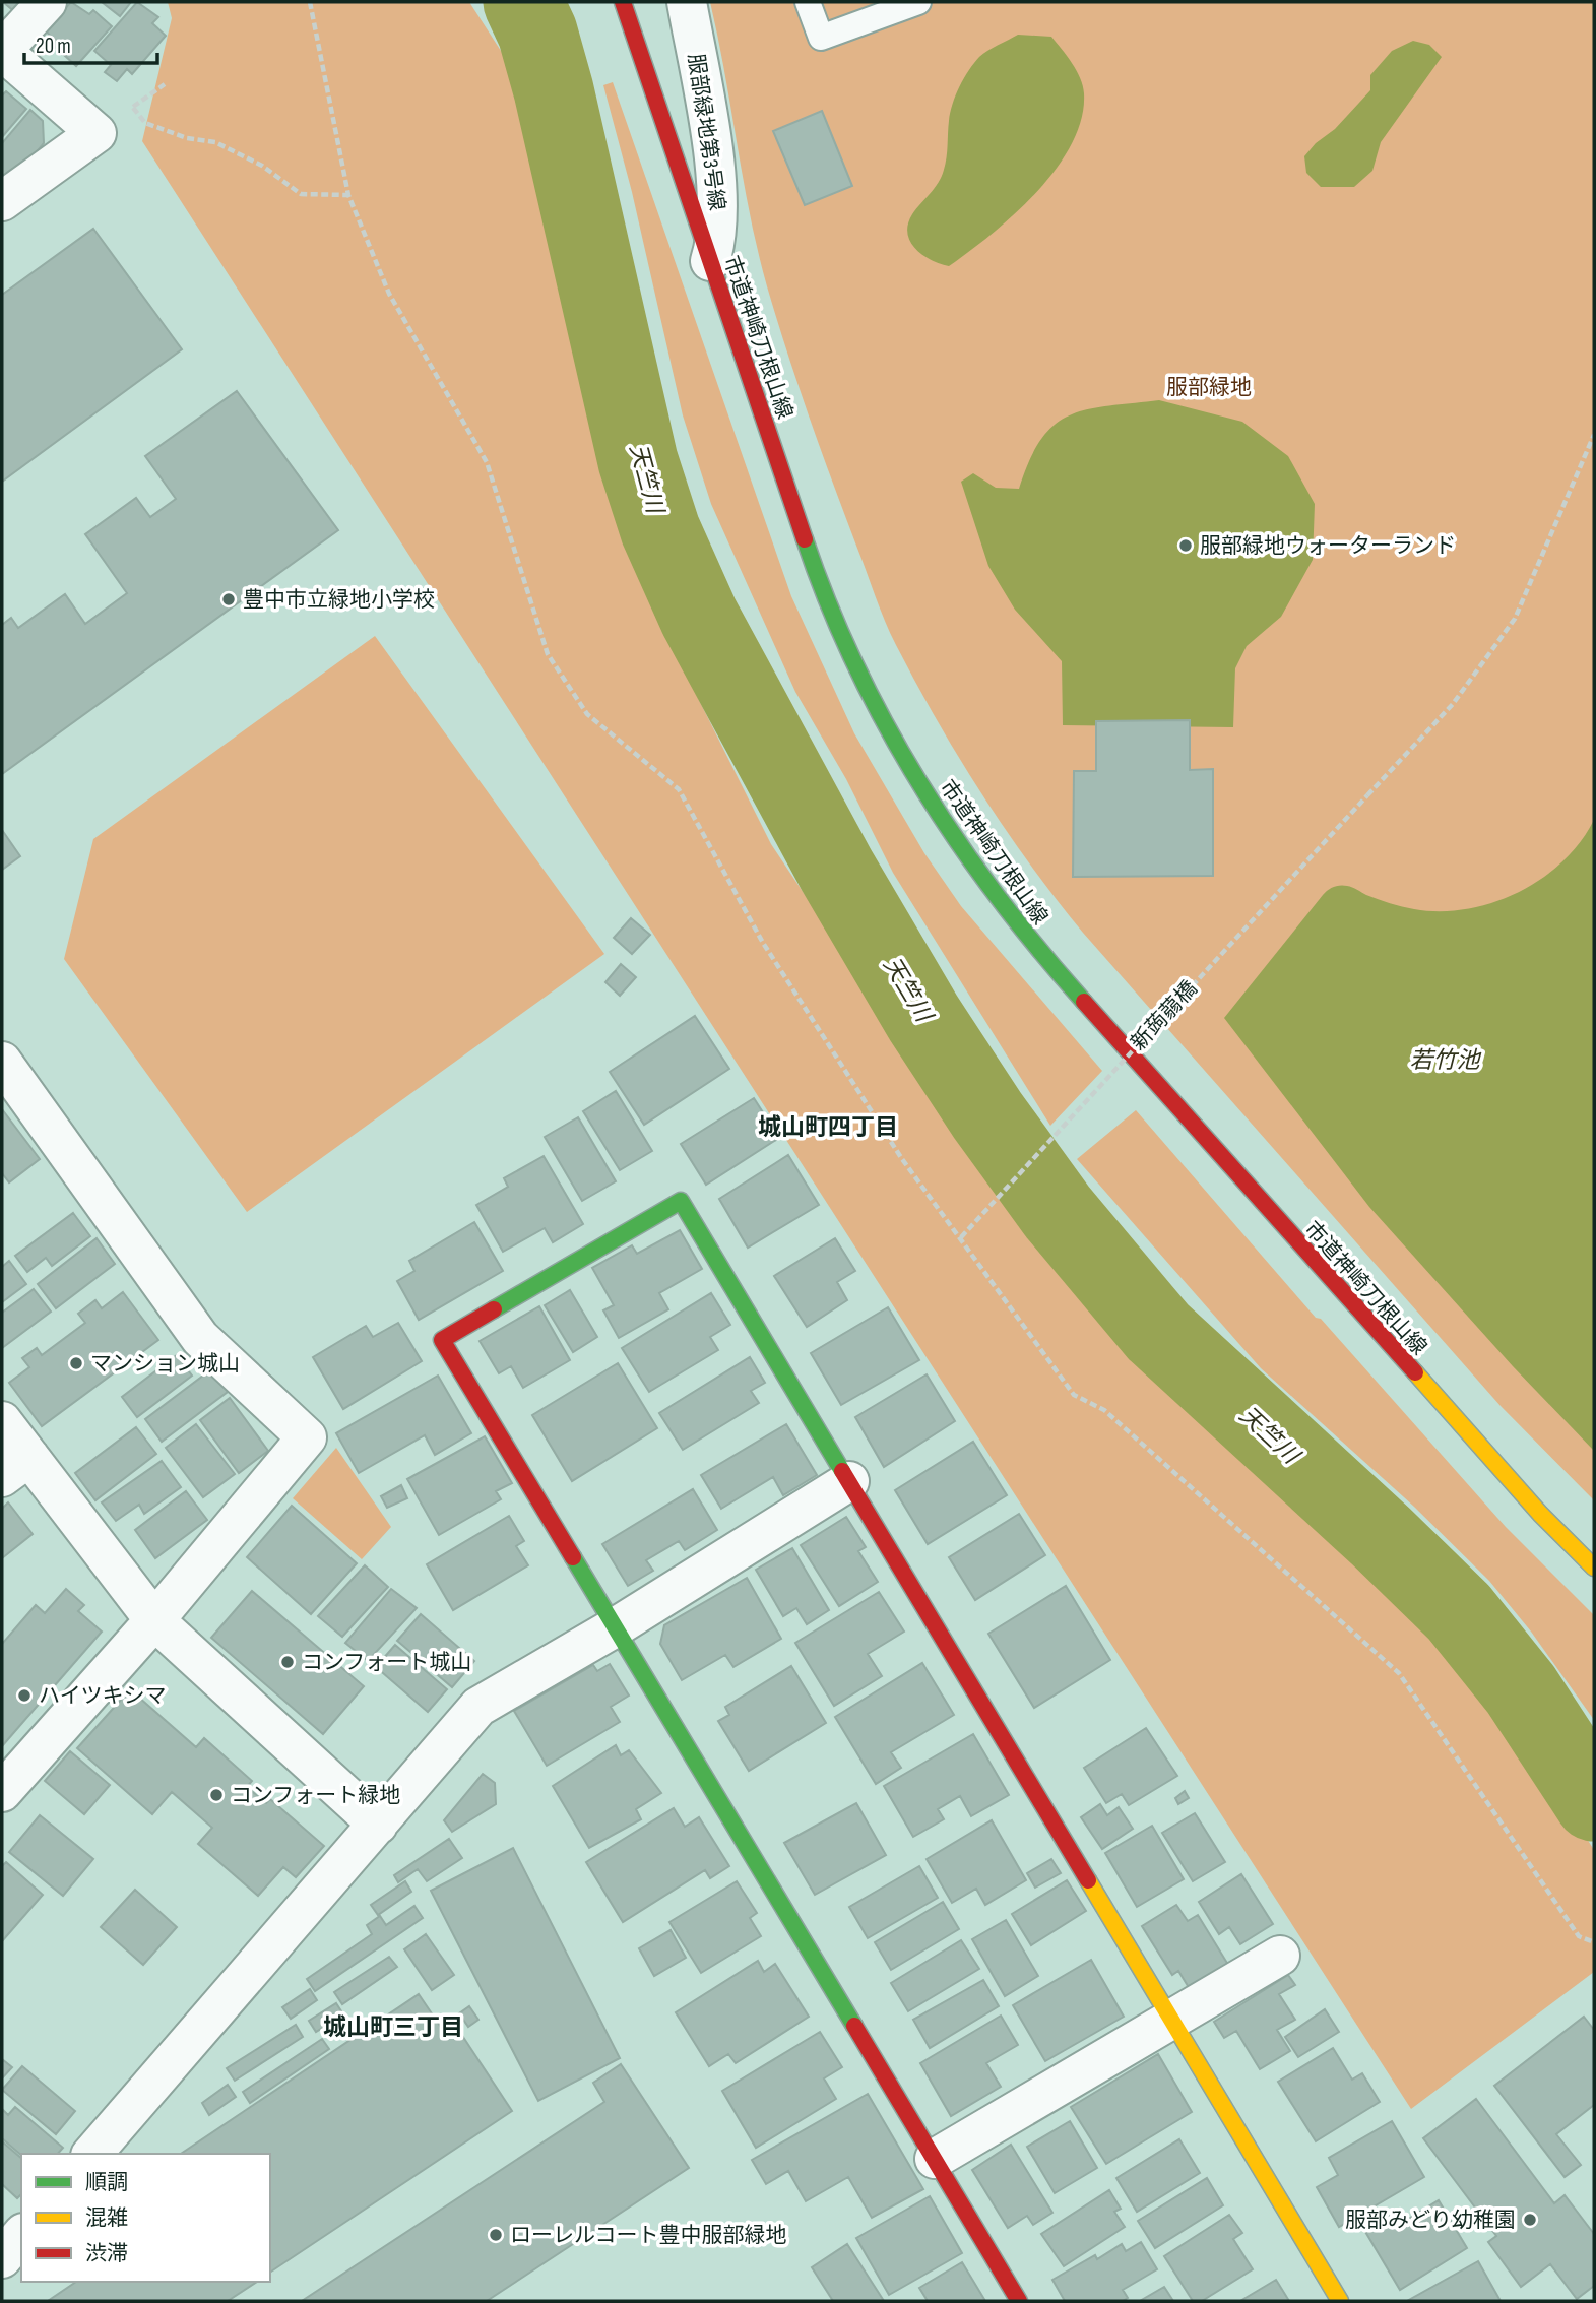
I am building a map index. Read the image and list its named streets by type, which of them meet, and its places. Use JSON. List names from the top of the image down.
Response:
{
  "streets": {
    "street": ["服部緑地第3号線", "市道神崎刀根山線"],
    "path": ["新蒟蒻橋"]
  },
  "crossings": [
    ["服部緑地第3号線", "市道神崎刀根山線"]
  ],
  "districts": ["城山町四丁目", "城山町三丁目"],
  "water": ["天竺川", "若竹池"],
  "parks": ["服部緑地"],
  "places": [
    "服部緑地ウォーターランド",
    "豊中市立緑地小学校",
    "マンション城山",
    "コンフォート城山",
    "ハイツキシマ",
    "コンフォート緑地",
    "服部みどり幼稚園",
    "ローレルコート豊中服部緑地"
  ],
  "legend": ["順調", "混雑", "渋滞"],
  "scale_bar": "20 m"
}
